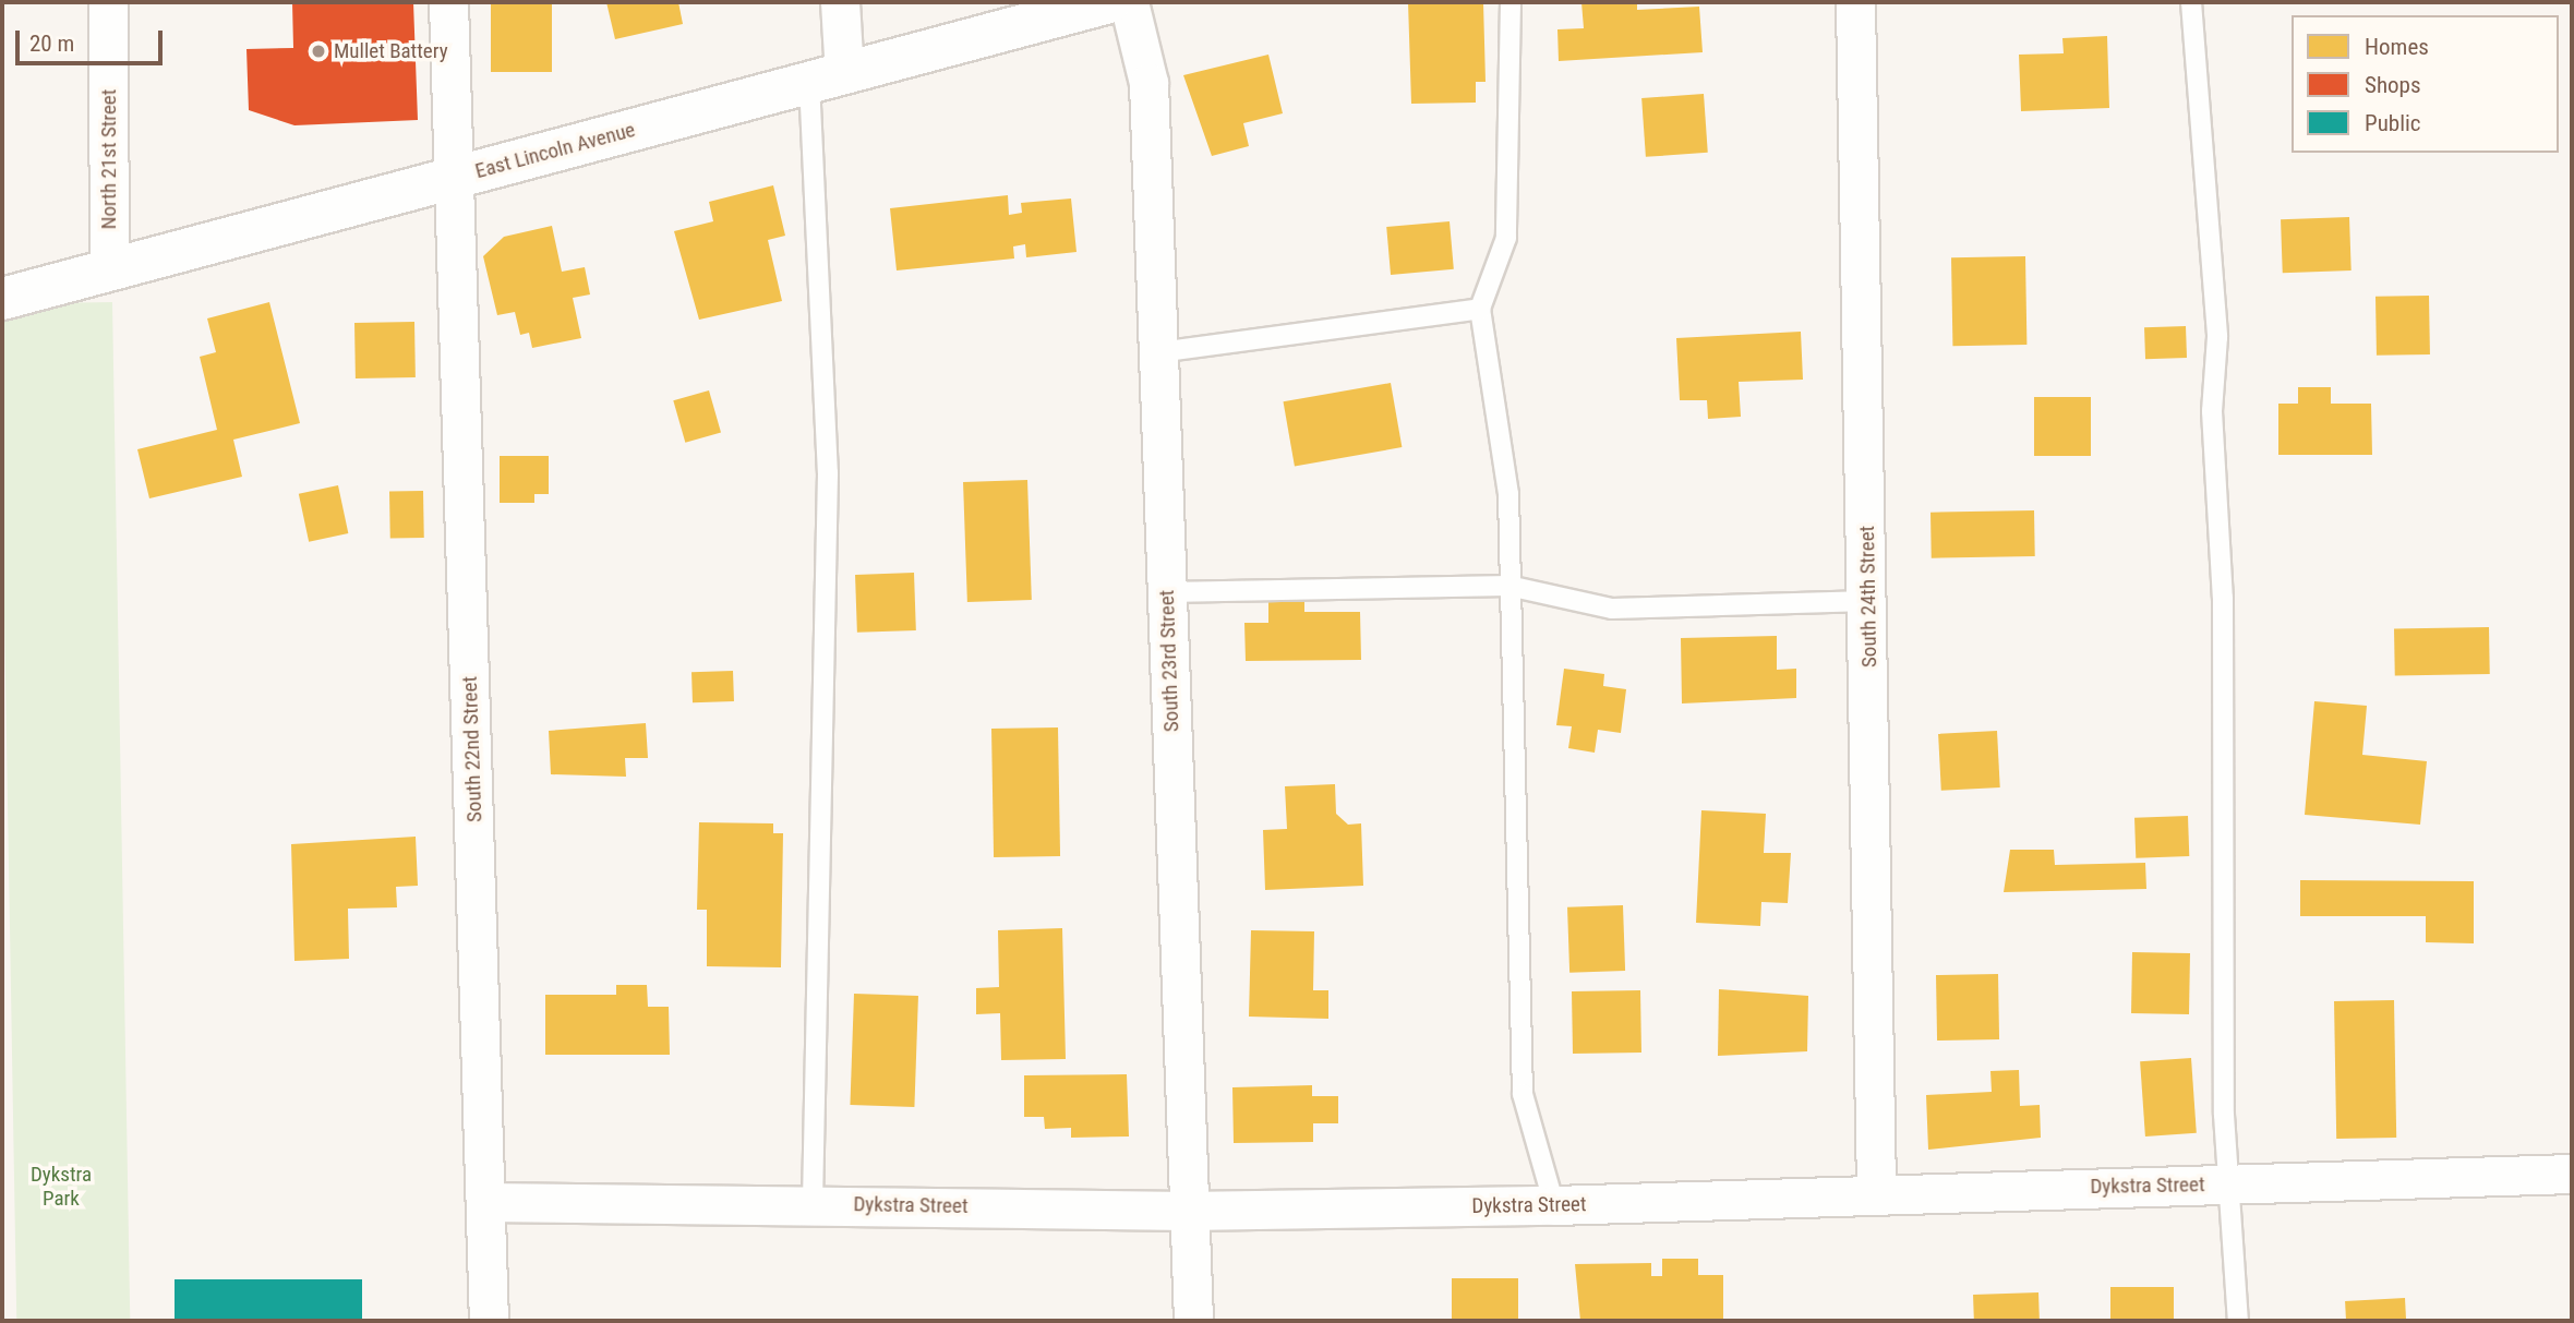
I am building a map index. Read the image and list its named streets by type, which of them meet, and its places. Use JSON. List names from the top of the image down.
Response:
{
  "streets": {
    "main road": ["East Lincoln Avenue"],
    "street": [
      "North 21st Street",
      "South 24th Street",
      "South 23rd Street",
      "South 22nd Street",
      "Dykstra Street"
    ]
  },
  "crossings": [
    ["East Lincoln Avenue", "North 21st Street"],
    ["East Lincoln Avenue", "South 22nd Street"],
    ["South 24th Street", "Dykstra Street"],
    ["South 23rd Street", "Dykstra Street"],
    ["South 22nd Street", "Dykstra Street"]
  ],
  "parks": ["Dykstra Park"],
  "places": ["Mullet Battery"],
  "legend": ["Homes", "Shops", "Public"],
  "scale_bar": "20 m"
}
